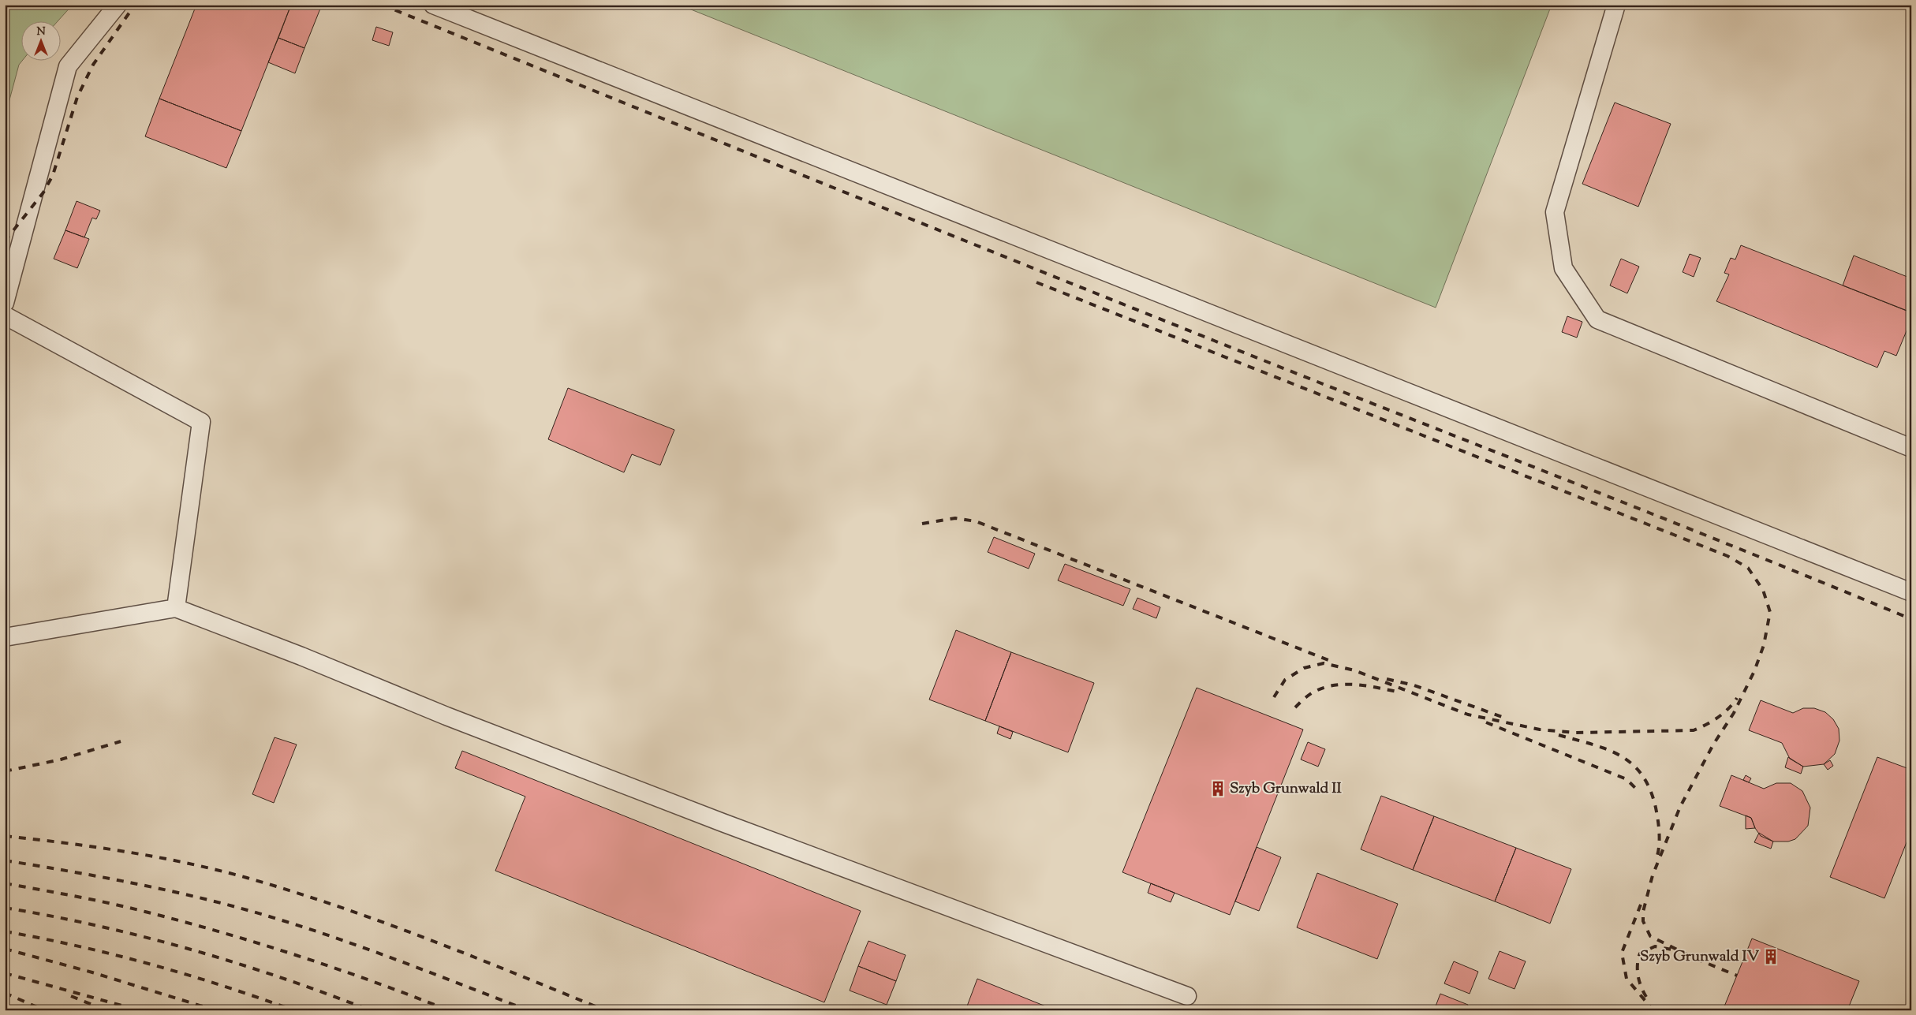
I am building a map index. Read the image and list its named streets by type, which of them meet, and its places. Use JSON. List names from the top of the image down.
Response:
{
  "places": {
    "building": ["Szyb Grunwald II", "Szyb Grunwald IV"]
  },
  "north": "top"
}
